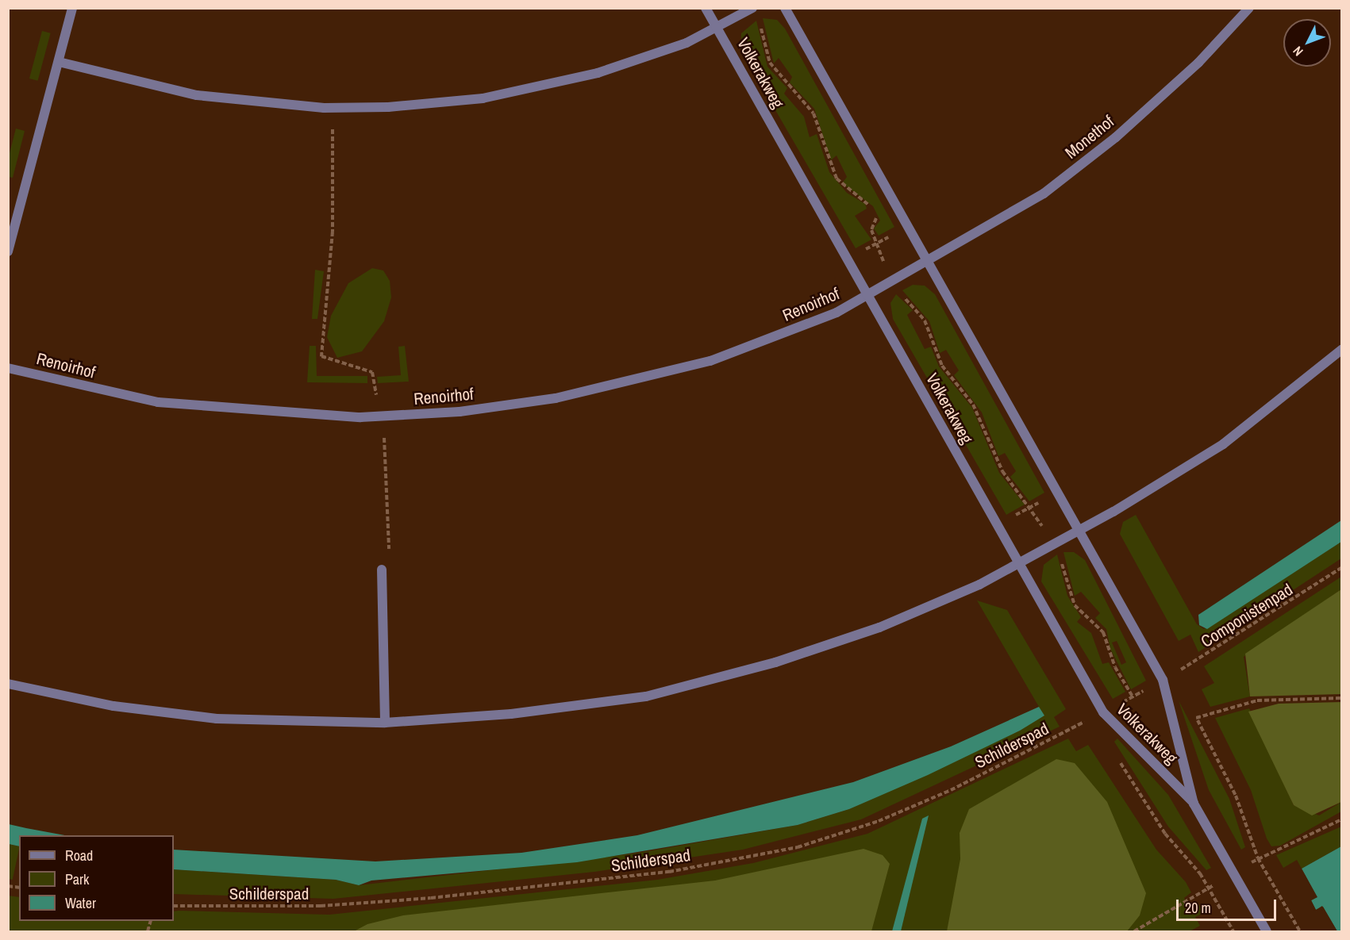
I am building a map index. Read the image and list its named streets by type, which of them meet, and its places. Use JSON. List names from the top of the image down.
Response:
{
  "streets": {
    "street": ["Volkerakweg", "Monethof", "Renoirhof"],
    "path": ["Componistenpad", "Schilderspad"]
  },
  "crossings": [
    ["Volkerakweg", "Monethof"],
    ["Volkerakweg", "Renoirhof"],
    ["Volkerakweg", "Componistenpad"],
    ["Volkerakweg", "Schilderspad"],
    ["Monethof", "Renoirhof"],
    ["Componistenpad", "Schilderspad"]
  ],
  "legend": ["Road", "Park", "Water"],
  "scale_bar": "20 m",
  "north": "bottom left"
}
